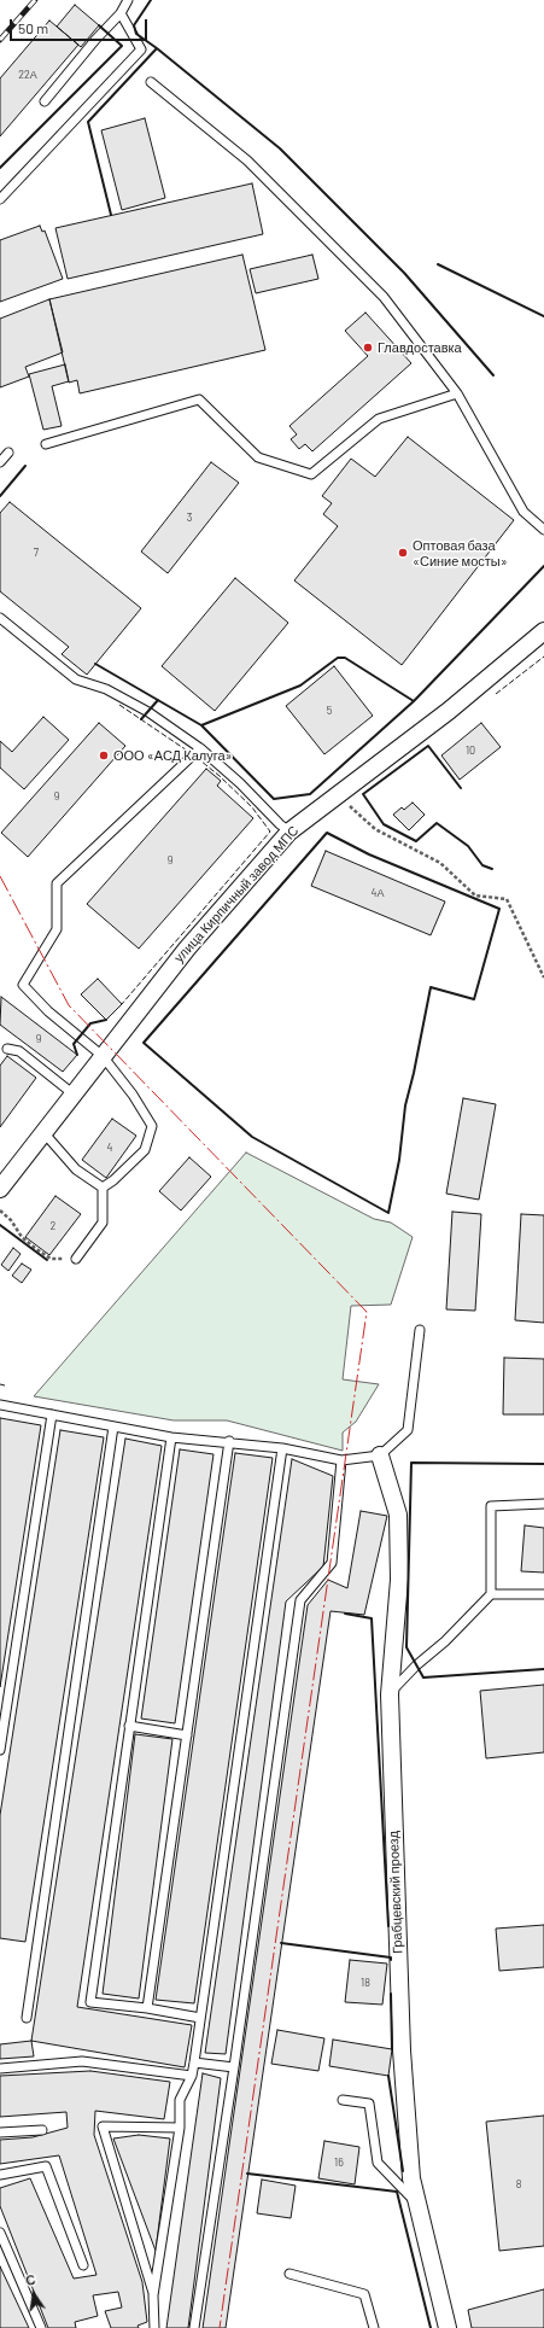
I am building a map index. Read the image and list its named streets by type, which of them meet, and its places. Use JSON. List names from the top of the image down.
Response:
{
  "streets": {
    "street": ["улица Кирпичный завод МПС", "Грабцевский проезд"]
  },
  "places": ["Главдоставка", "Оптовая база «Синие мосты»", "ООО «АСД Калуга»"],
  "house_numbers": [
    "22А",
    "3",
    "7",
    "5",
    "10",
    "9",
    "9",
    "4А",
    "9",
    "4",
    "2",
    "18",
    "16",
    "8"
  ],
  "scale_bar": "50 m",
  "north": "top"
}
